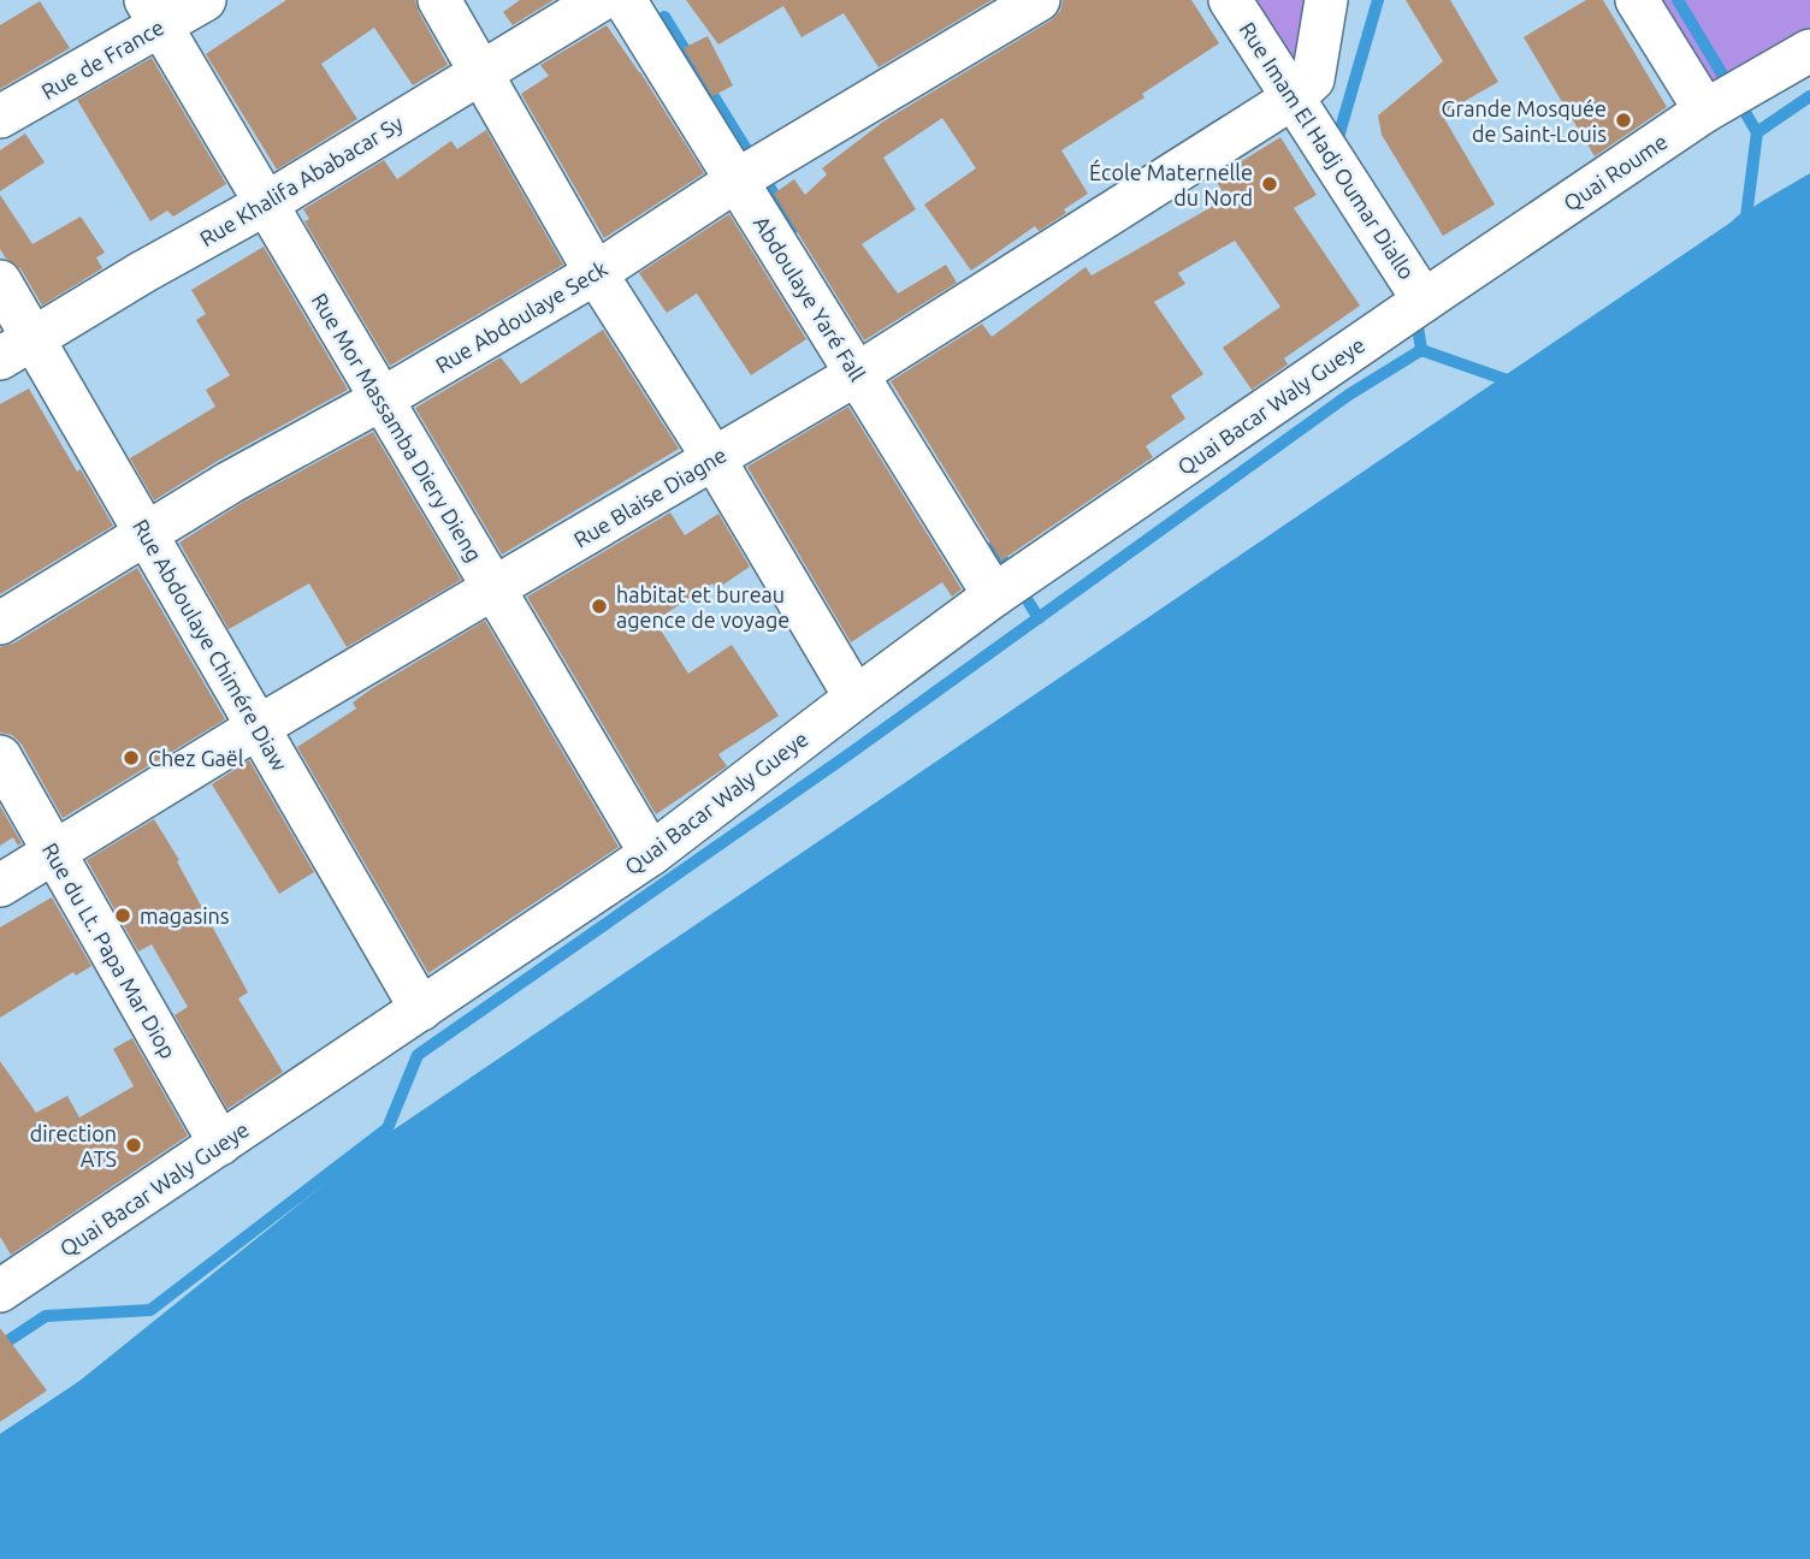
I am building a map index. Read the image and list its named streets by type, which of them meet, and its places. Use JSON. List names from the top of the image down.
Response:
{
  "streets": {
    "street": [
      "Rue de France",
      "Rue Imam El Hadj Oumar Diallo",
      "Quai Roume",
      "Rue Khalifa Ababacar Sy",
      "Abdoulaye Yaré Fall",
      "Rue Abdoulaye Seck",
      "Quai Bacar Waly Gueye",
      "Rue Mor Massamba Diery Dieng",
      "Rue Blaise Diagne",
      "Rue Abdoulaye Chimére Diaw",
      "Rue du Lt. Papa Mar Diop"
    ]
  },
  "crossings": [
    ["Rue de France", "Rue Mor Massamba Diery Dieng"],
    ["Rue Imam El Hadj Oumar Diallo", "Quai Roume"],
    ["Rue Imam El Hadj Oumar Diallo", "Quai Bacar Waly Gueye"],
    ["Rue Imam El Hadj Oumar Diallo", "Rue Blaise Diagne"],
    ["Quai Roume", "Quai Bacar Waly Gueye"],
    ["Rue Khalifa Ababacar Sy", "Rue Mor Massamba Diery Dieng"],
    ["Rue Khalifa Ababacar Sy", "Rue Abdoulaye Chimére Diaw"],
    ["Abdoulaye Yaré Fall", "Rue Abdoulaye Seck"],
    ["Abdoulaye Yaré Fall", "Quai Bacar Waly Gueye"],
    ["Abdoulaye Yaré Fall", "Rue Blaise Diagne"],
    ["Rue Abdoulaye Seck", "Rue Mor Massamba Diery Dieng"],
    ["Rue Abdoulaye Seck", "Rue Abdoulaye Chimére Diaw"],
    ["Quai Bacar Waly Gueye", "Rue Mor Massamba Diery Dieng"],
    ["Quai Bacar Waly Gueye", "Rue Abdoulaye Chimére Diaw"],
    ["Quai Bacar Waly Gueye", "Rue du Lt. Papa Mar Diop"],
    ["Rue Mor Massamba Diery Dieng", "Rue Blaise Diagne"],
    ["Rue Blaise Diagne", "Rue Abdoulaye Chimére Diaw"],
    ["Rue Blaise Diagne", "Rue du Lt. Papa Mar Diop"]
  ],
  "places": [
    "Grande Mosquée de Saint-Louis",
    "École Maternelle du Nord",
    "habitat et bureau agence de voyage",
    "Chez Gaël",
    "magasins",
    "direction ATS"
  ]
}
